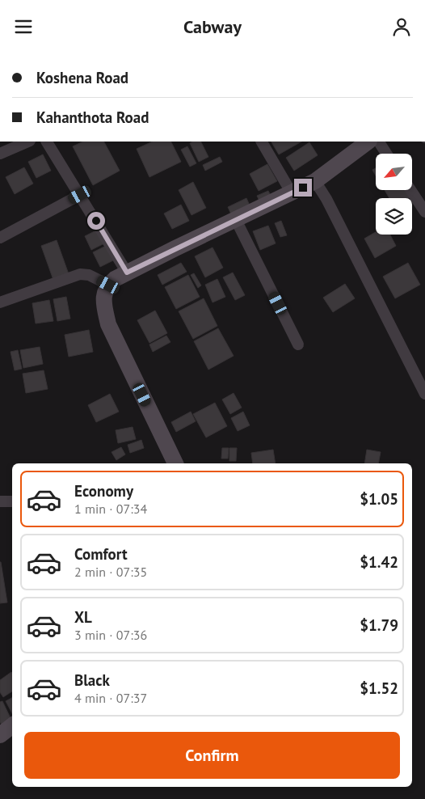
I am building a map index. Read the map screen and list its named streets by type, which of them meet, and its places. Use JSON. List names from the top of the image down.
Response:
{
  "north": "bottom left",
  "page": {
    "header": "Cabway",
    "banner": ["Koshena Road", "Kahanthota Road"],
    "list": [
      {
        "name": "Economy",
        "note": "1 min · 07:34",
        "value": "$1.05"
      },
      {
        "name": "Comfort",
        "note": "2 min · 07:35",
        "value": "$1.42"
      },
      {
        "name": "XL",
        "note": "3 min · 07:36",
        "value": "$1.79"
      },
      {
        "name": "Black",
        "note": "4 min · 07:37",
        "value": "$1.52"
      }
    ],
    "buttons": "Confirm"
  }
}
